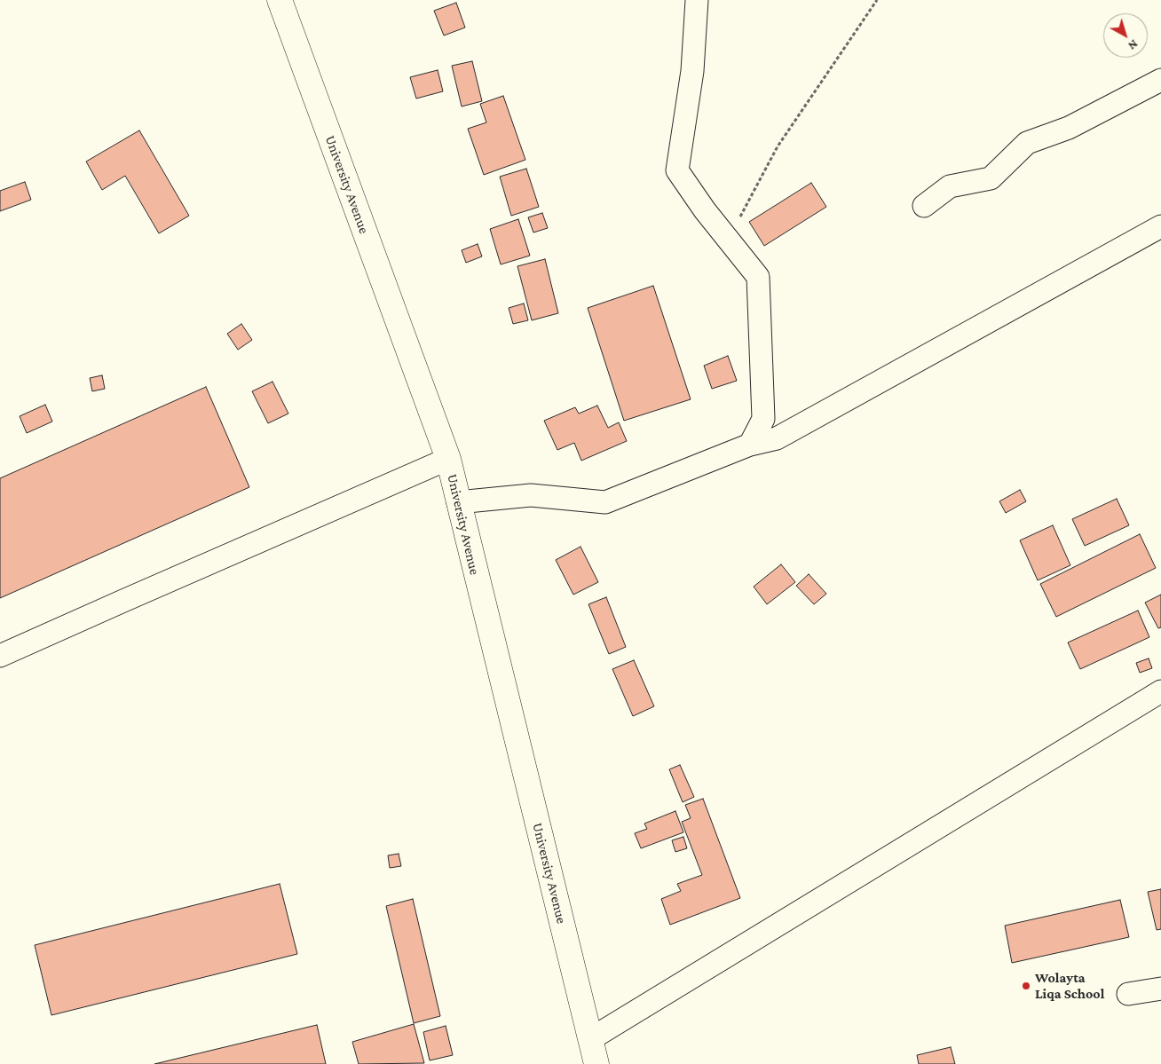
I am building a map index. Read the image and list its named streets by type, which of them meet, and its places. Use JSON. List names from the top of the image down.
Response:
{
  "streets": {
    "highway": ["University Avenue"]
  },
  "places": ["Wolayta Liqa School"],
  "north": "bottom right"
}
